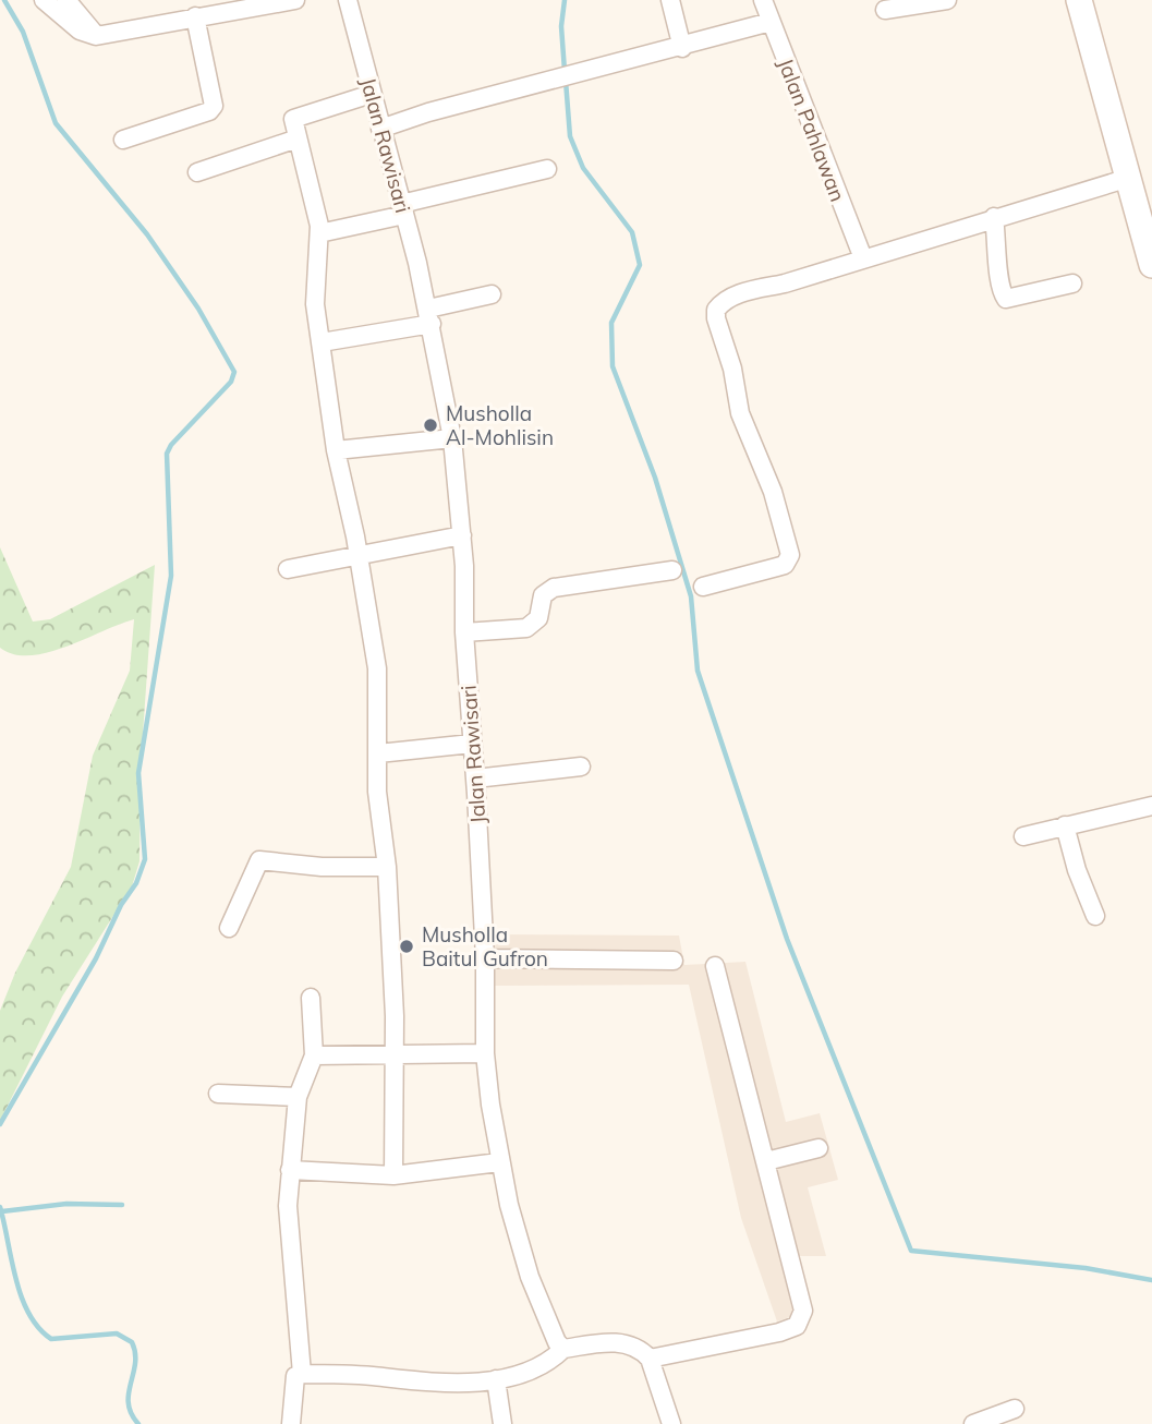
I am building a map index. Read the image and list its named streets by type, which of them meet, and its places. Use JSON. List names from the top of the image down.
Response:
{
  "streets": {
    "street": ["Jalan Pahlawan", "Jalan Rawisari"]
  },
  "places": ["Musholla Al-Mohlisin", "Musholla Baitul Gufron"]
}
